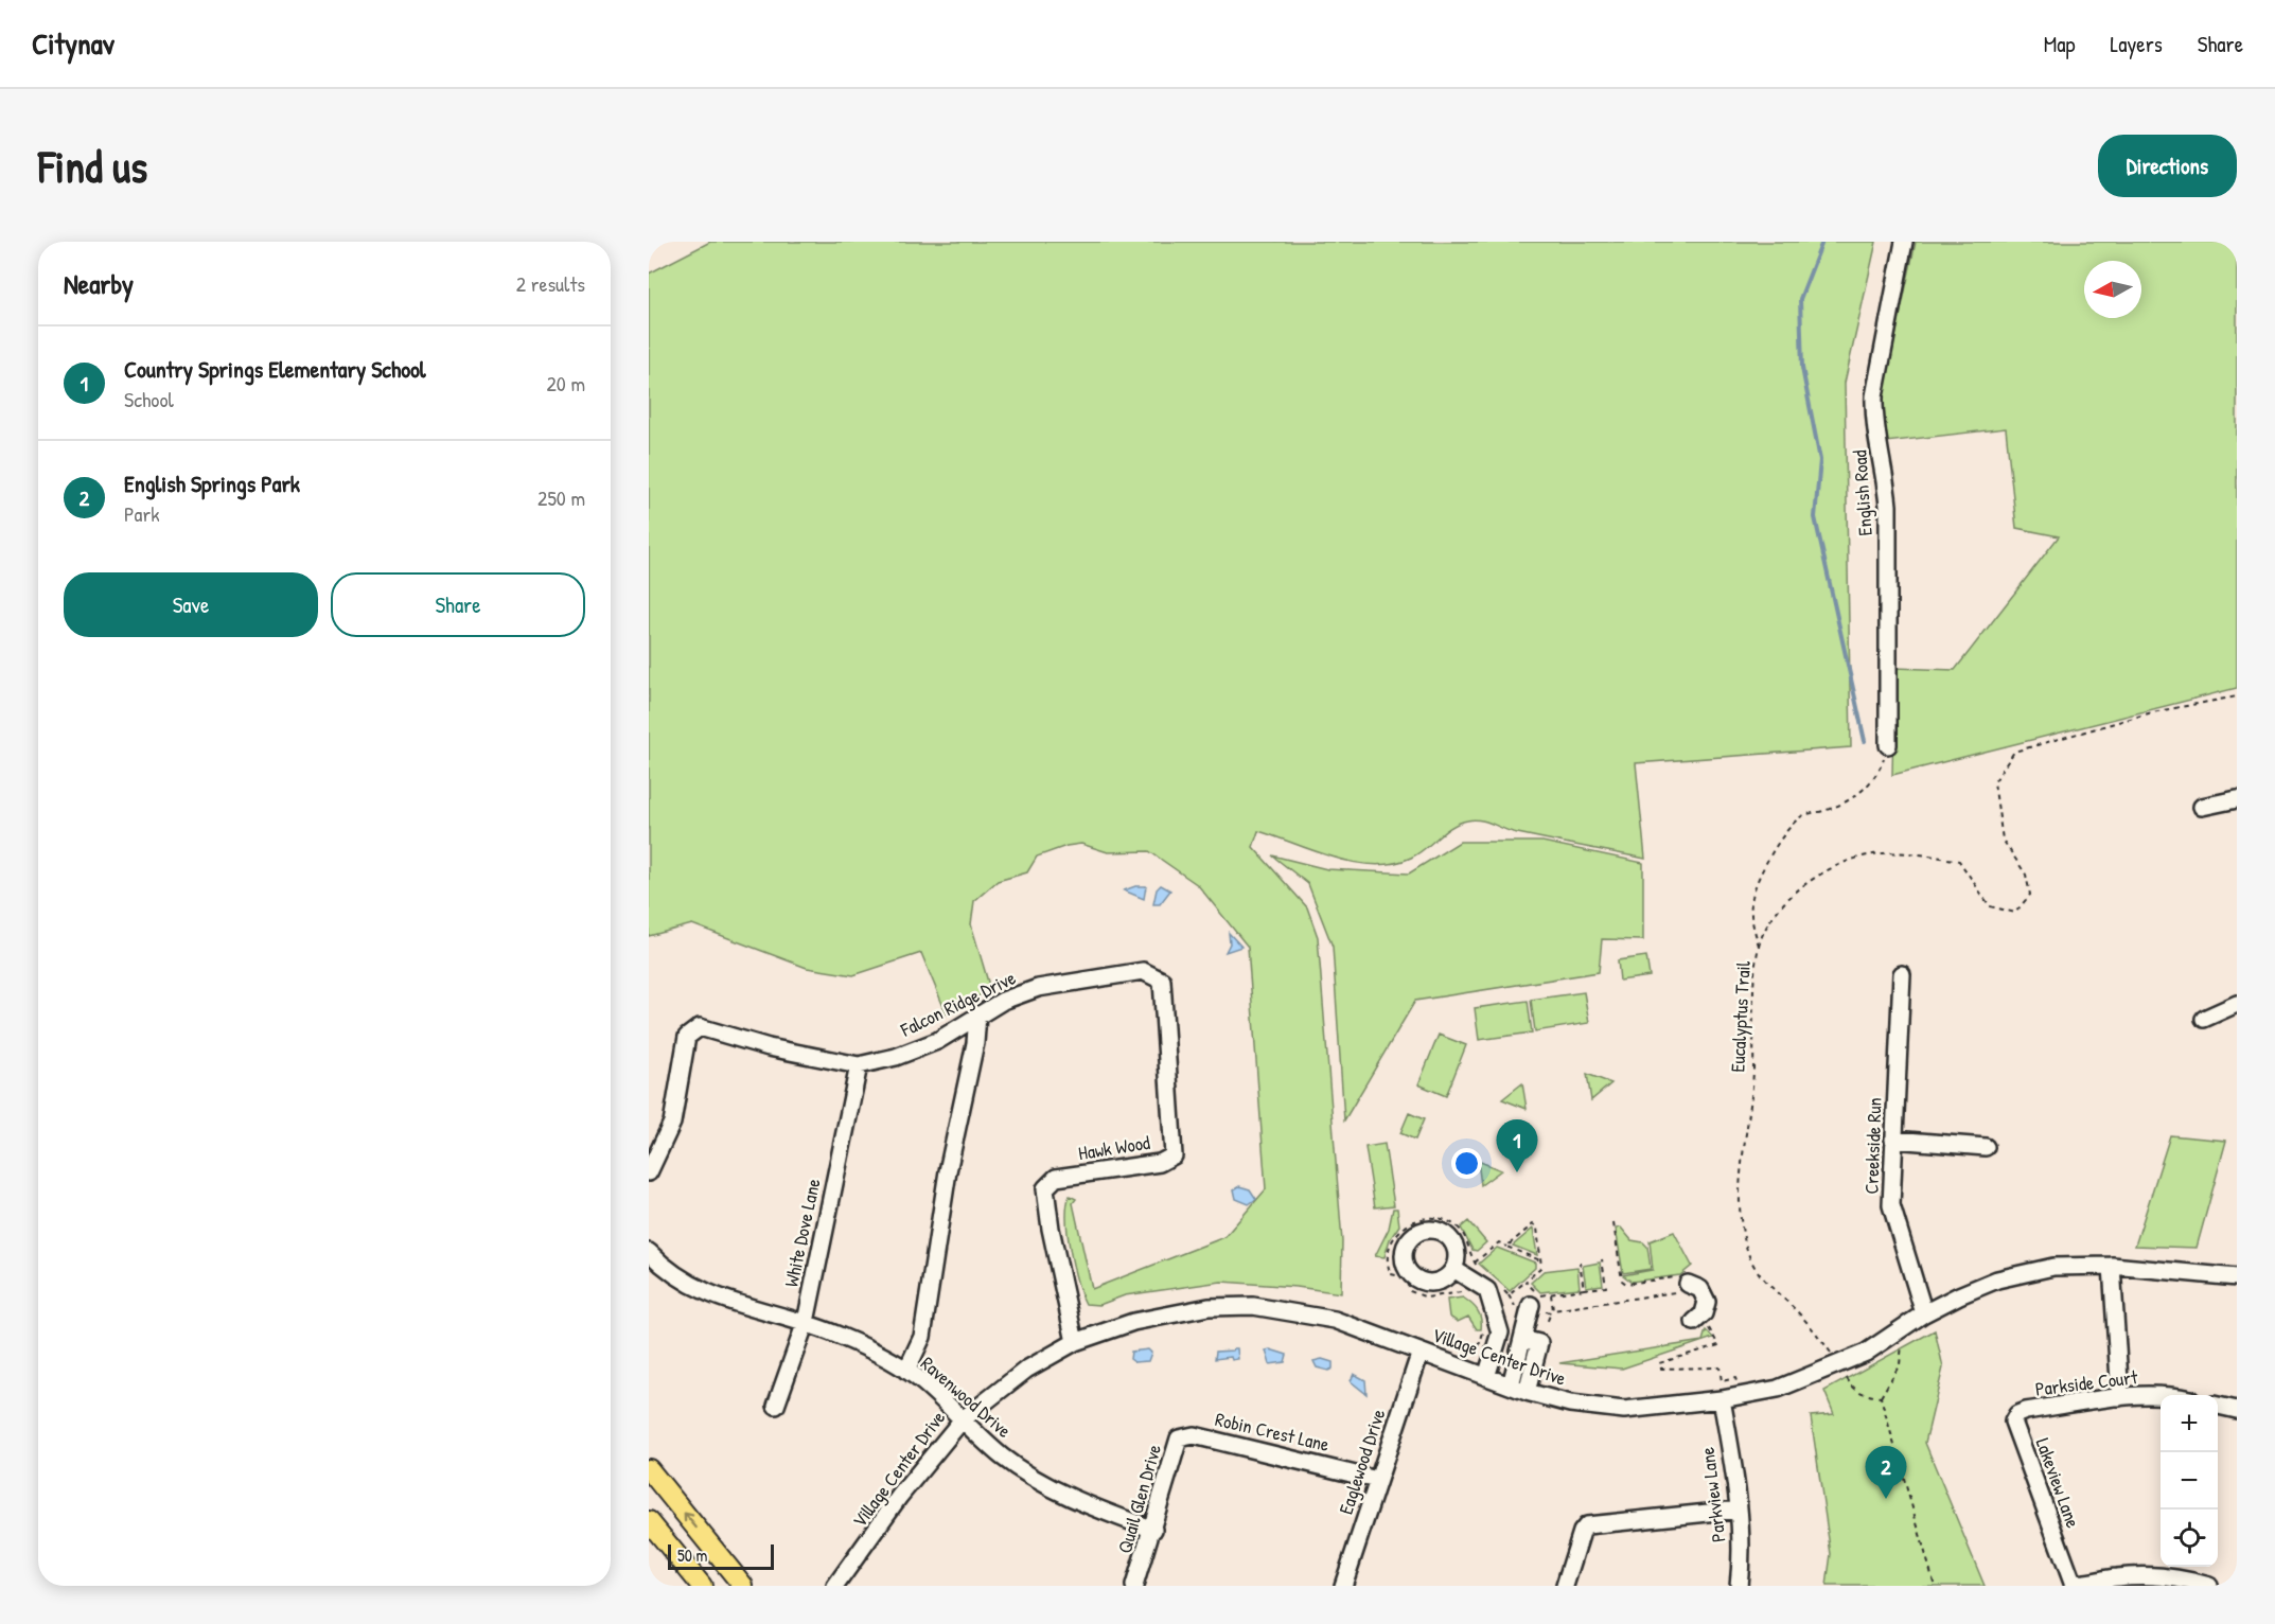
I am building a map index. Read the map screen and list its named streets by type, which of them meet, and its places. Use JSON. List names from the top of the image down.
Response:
{
  "streets": {
    "street": [
      "English Road",
      "Falcon Ridge Drive",
      "Creekside Run",
      "Hawk Wood",
      "White Dove Lane",
      "Village Center Drive",
      "Parkside Court",
      "Ravenwood Drive",
      "Robin Crest Lane",
      "Eaglewood Drive",
      "Lakeview Lane",
      "Parkview Lane",
      "Quail Glen Drive"
    ],
    "path": ["Eucalyptus Trail"]
  },
  "crossings": [
    ["Falcon Ridge Drive", "Hawk Wood"],
    ["Falcon Ridge Drive", "White Dove Lane"],
    ["Eucalyptus Trail", "Village Center Drive"],
    ["Creekside Run", "Village Center Drive"],
    ["Hawk Wood", "Village Center Drive"],
    ["White Dove Lane", "Ravenwood Drive"],
    ["Village Center Drive", "Ravenwood Drive"],
    ["Village Center Drive", "Eaglewood Drive"],
    ["Village Center Drive", "Parkview Lane"],
    ["Parkside Court", "Lakeview Lane"],
    ["Ravenwood Drive", "Quail Glen Drive"],
    ["Robin Crest Lane", "Eaglewood Drive"],
    ["Robin Crest Lane", "Quail Glen Drive"]
  ],
  "scale_bar": "50 m",
  "north": "left",
  "page": {
    "header": "Citynav",
    "nav": ["Map", "Layers", "Share"],
    "buttons": [
      "Directions",
      ["Save", "Share"]
    ],
    "title": "Find us",
    "heading": ["Nearby", "2 results"],
    "list": [
      {
        "mark": "1",
        "name": "Country Springs Elementary School",
        "note": "School",
        "value": "20 m"
      },
      {
        "mark": "2",
        "name": "English Springs Park",
        "note": "Park",
        "value": "250 m"
      }
    ],
    "pins": ["1", "2"],
    "map_buttons": ["+", "−"],
    "scale": "50 m"
  }
}
